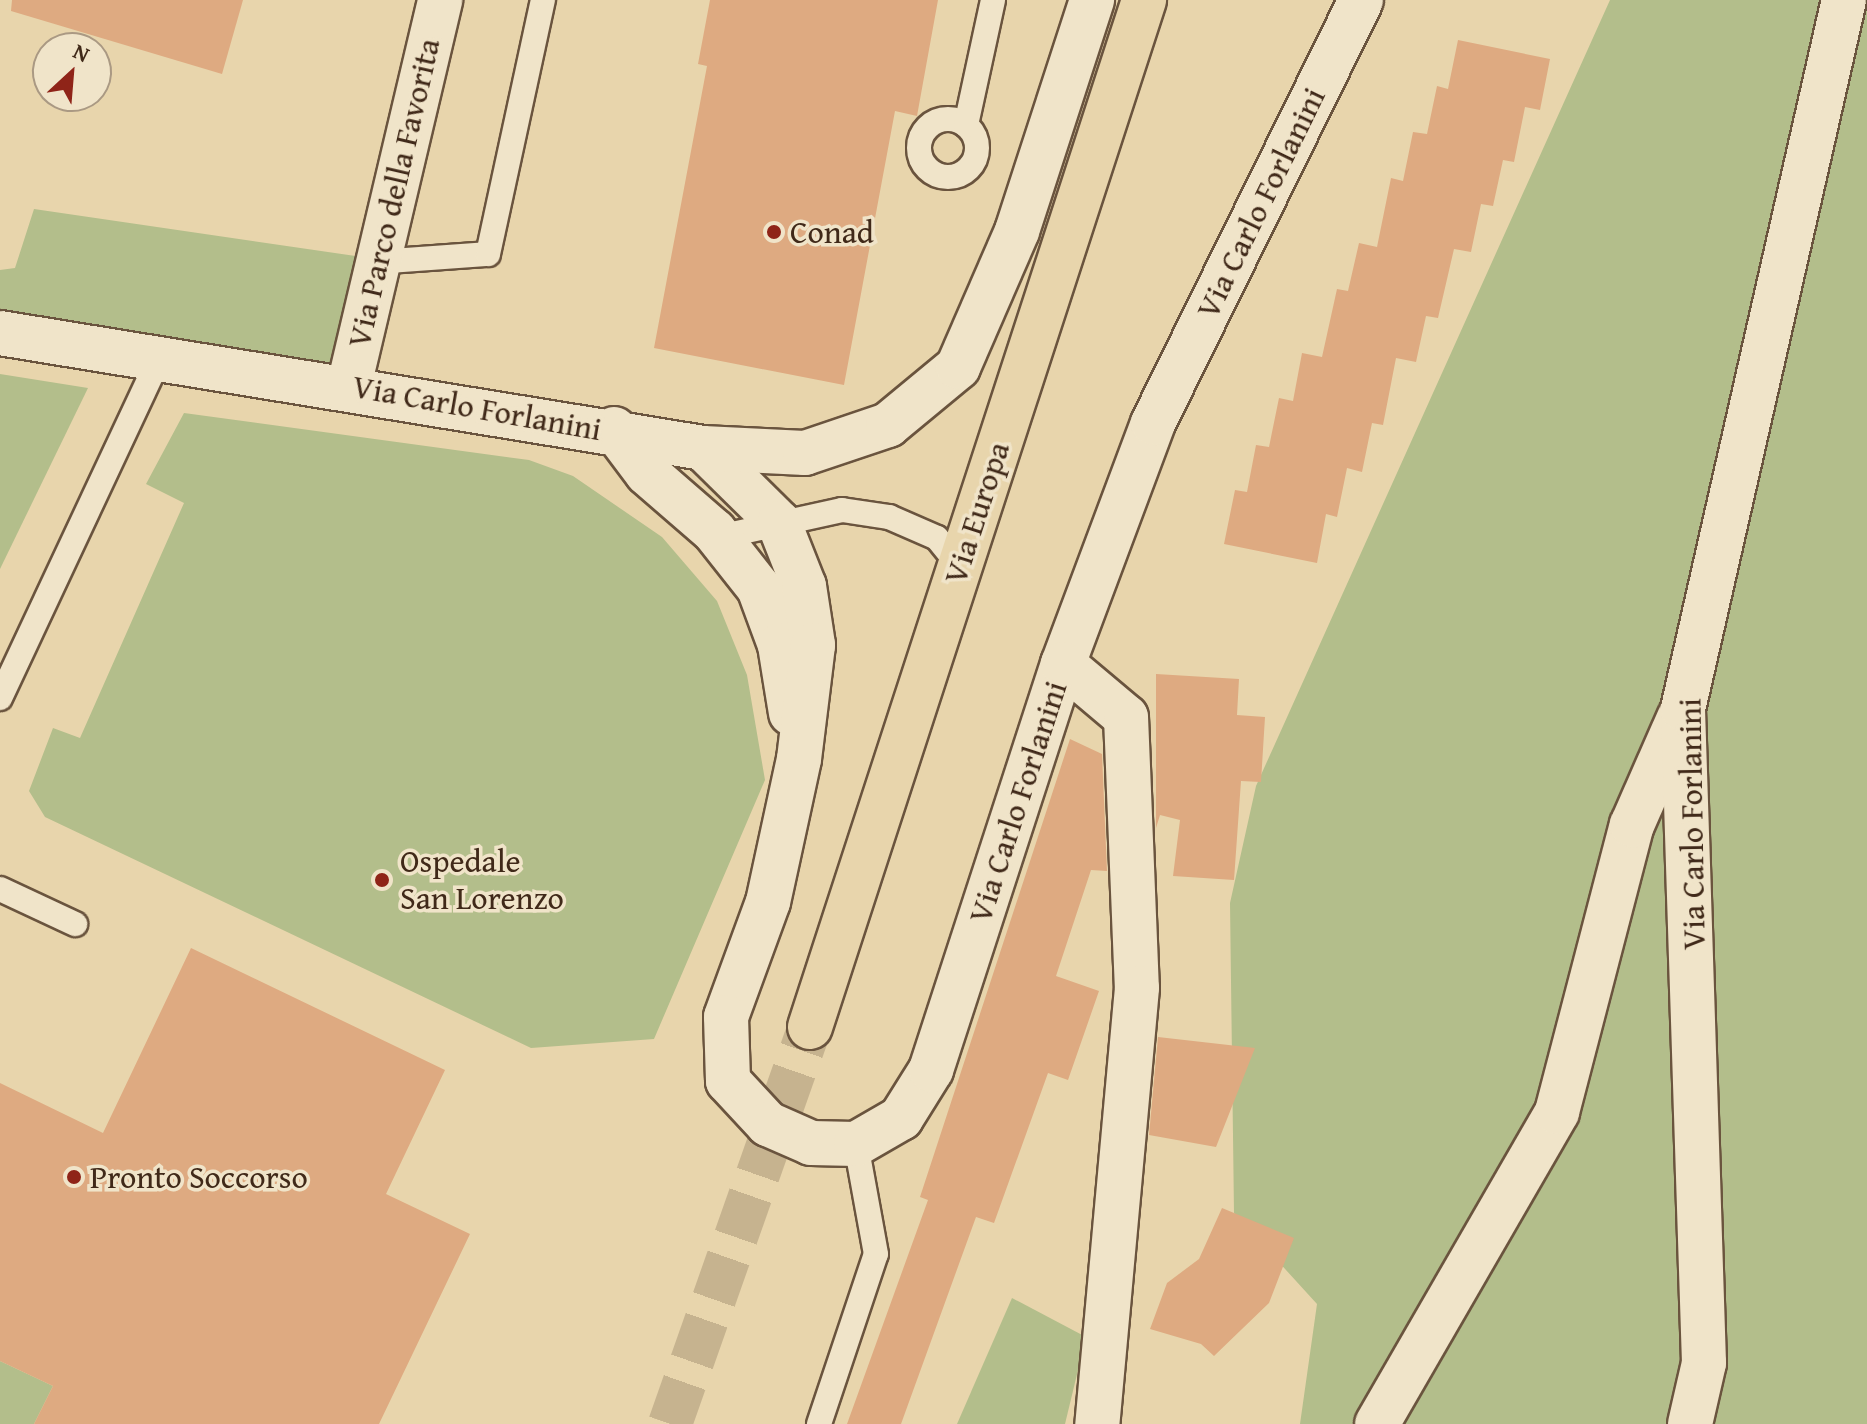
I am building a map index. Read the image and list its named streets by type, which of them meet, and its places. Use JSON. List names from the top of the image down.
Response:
{
  "streets": {
    "main road": ["Via Europa"],
    "street": ["Via Parco della Favorita", "Via Carlo Forlanini"]
  },
  "crossings": [
    ["Via Parco della Favorita", "Via Carlo Forlanini"]
  ],
  "places": ["Conad", "Ospedale San Lorenzo", "Pronto Soccorso"],
  "north": "top right"
}
